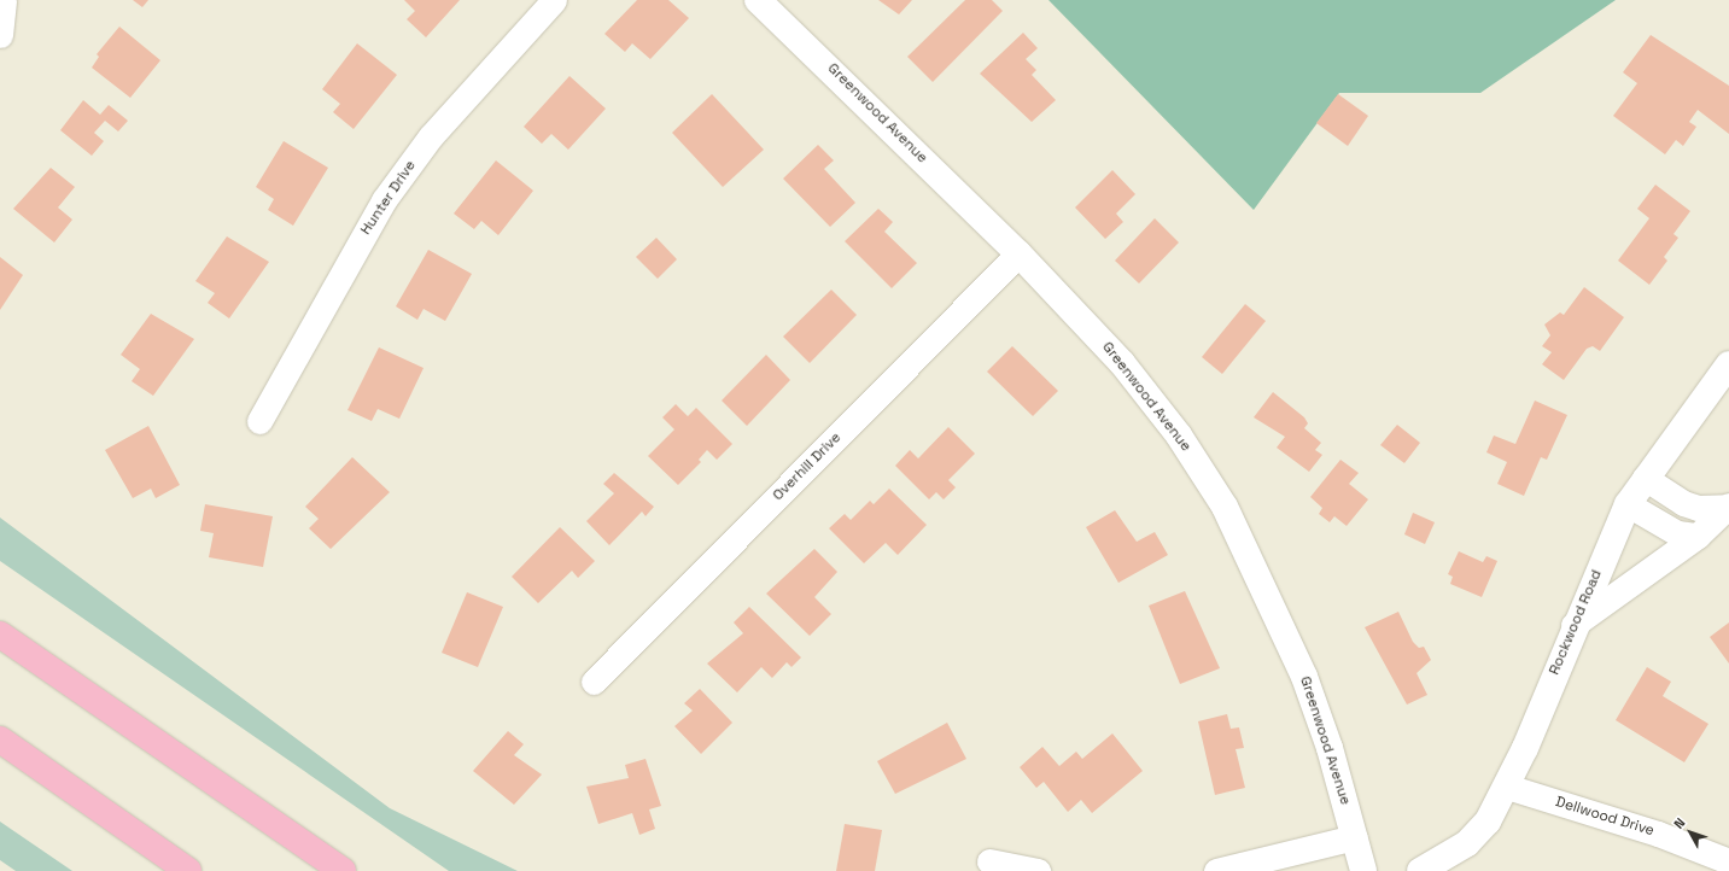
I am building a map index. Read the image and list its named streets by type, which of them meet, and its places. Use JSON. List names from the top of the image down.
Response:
{
  "streets": {
    "street": [
      "Greenwood Avenue",
      "Hunter Drive",
      "Overhill Drive",
      "Rockwood Road",
      "Dellwood Drive"
    ]
  },
  "crossings": [
    ["Greenwood Avenue", "Overhill Drive"],
    ["Rockwood Road", "Dellwood Drive"]
  ],
  "north": "top left"
}
